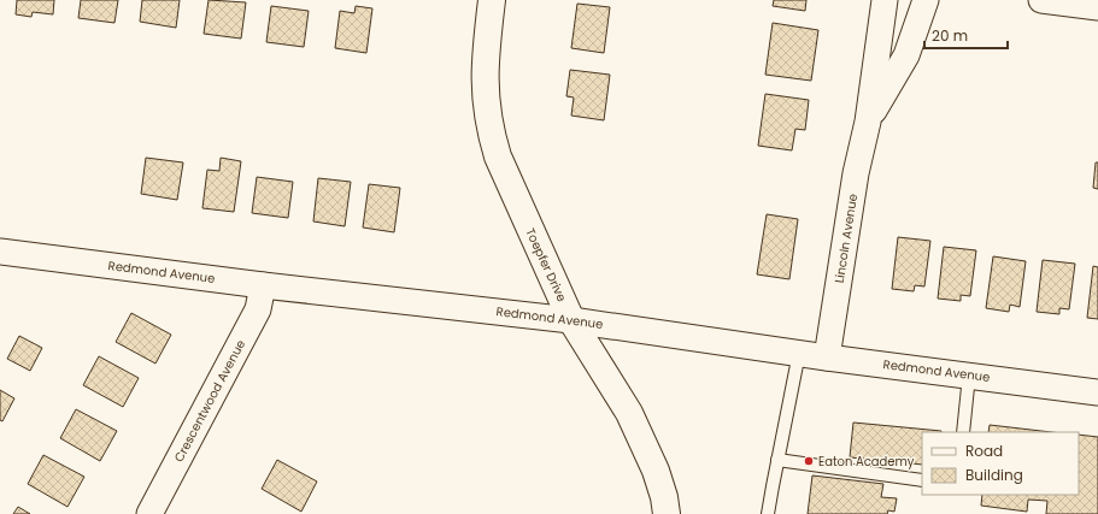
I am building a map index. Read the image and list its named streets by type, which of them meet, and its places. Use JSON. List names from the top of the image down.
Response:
{
  "streets": {
    "street": [
      "Lincoln Avenue",
      "Toepfer Drive",
      "Redmond Avenue",
      "Crescentwood Avenue"
    ]
  },
  "crossings": [
    ["Lincoln Avenue", "Redmond Avenue"],
    ["Toepfer Drive", "Redmond Avenue"],
    ["Redmond Avenue", "Crescentwood Avenue"]
  ],
  "places": ["Eaton Academy"],
  "legend": ["Road", "Building"],
  "scale_bar": "20 m"
}
